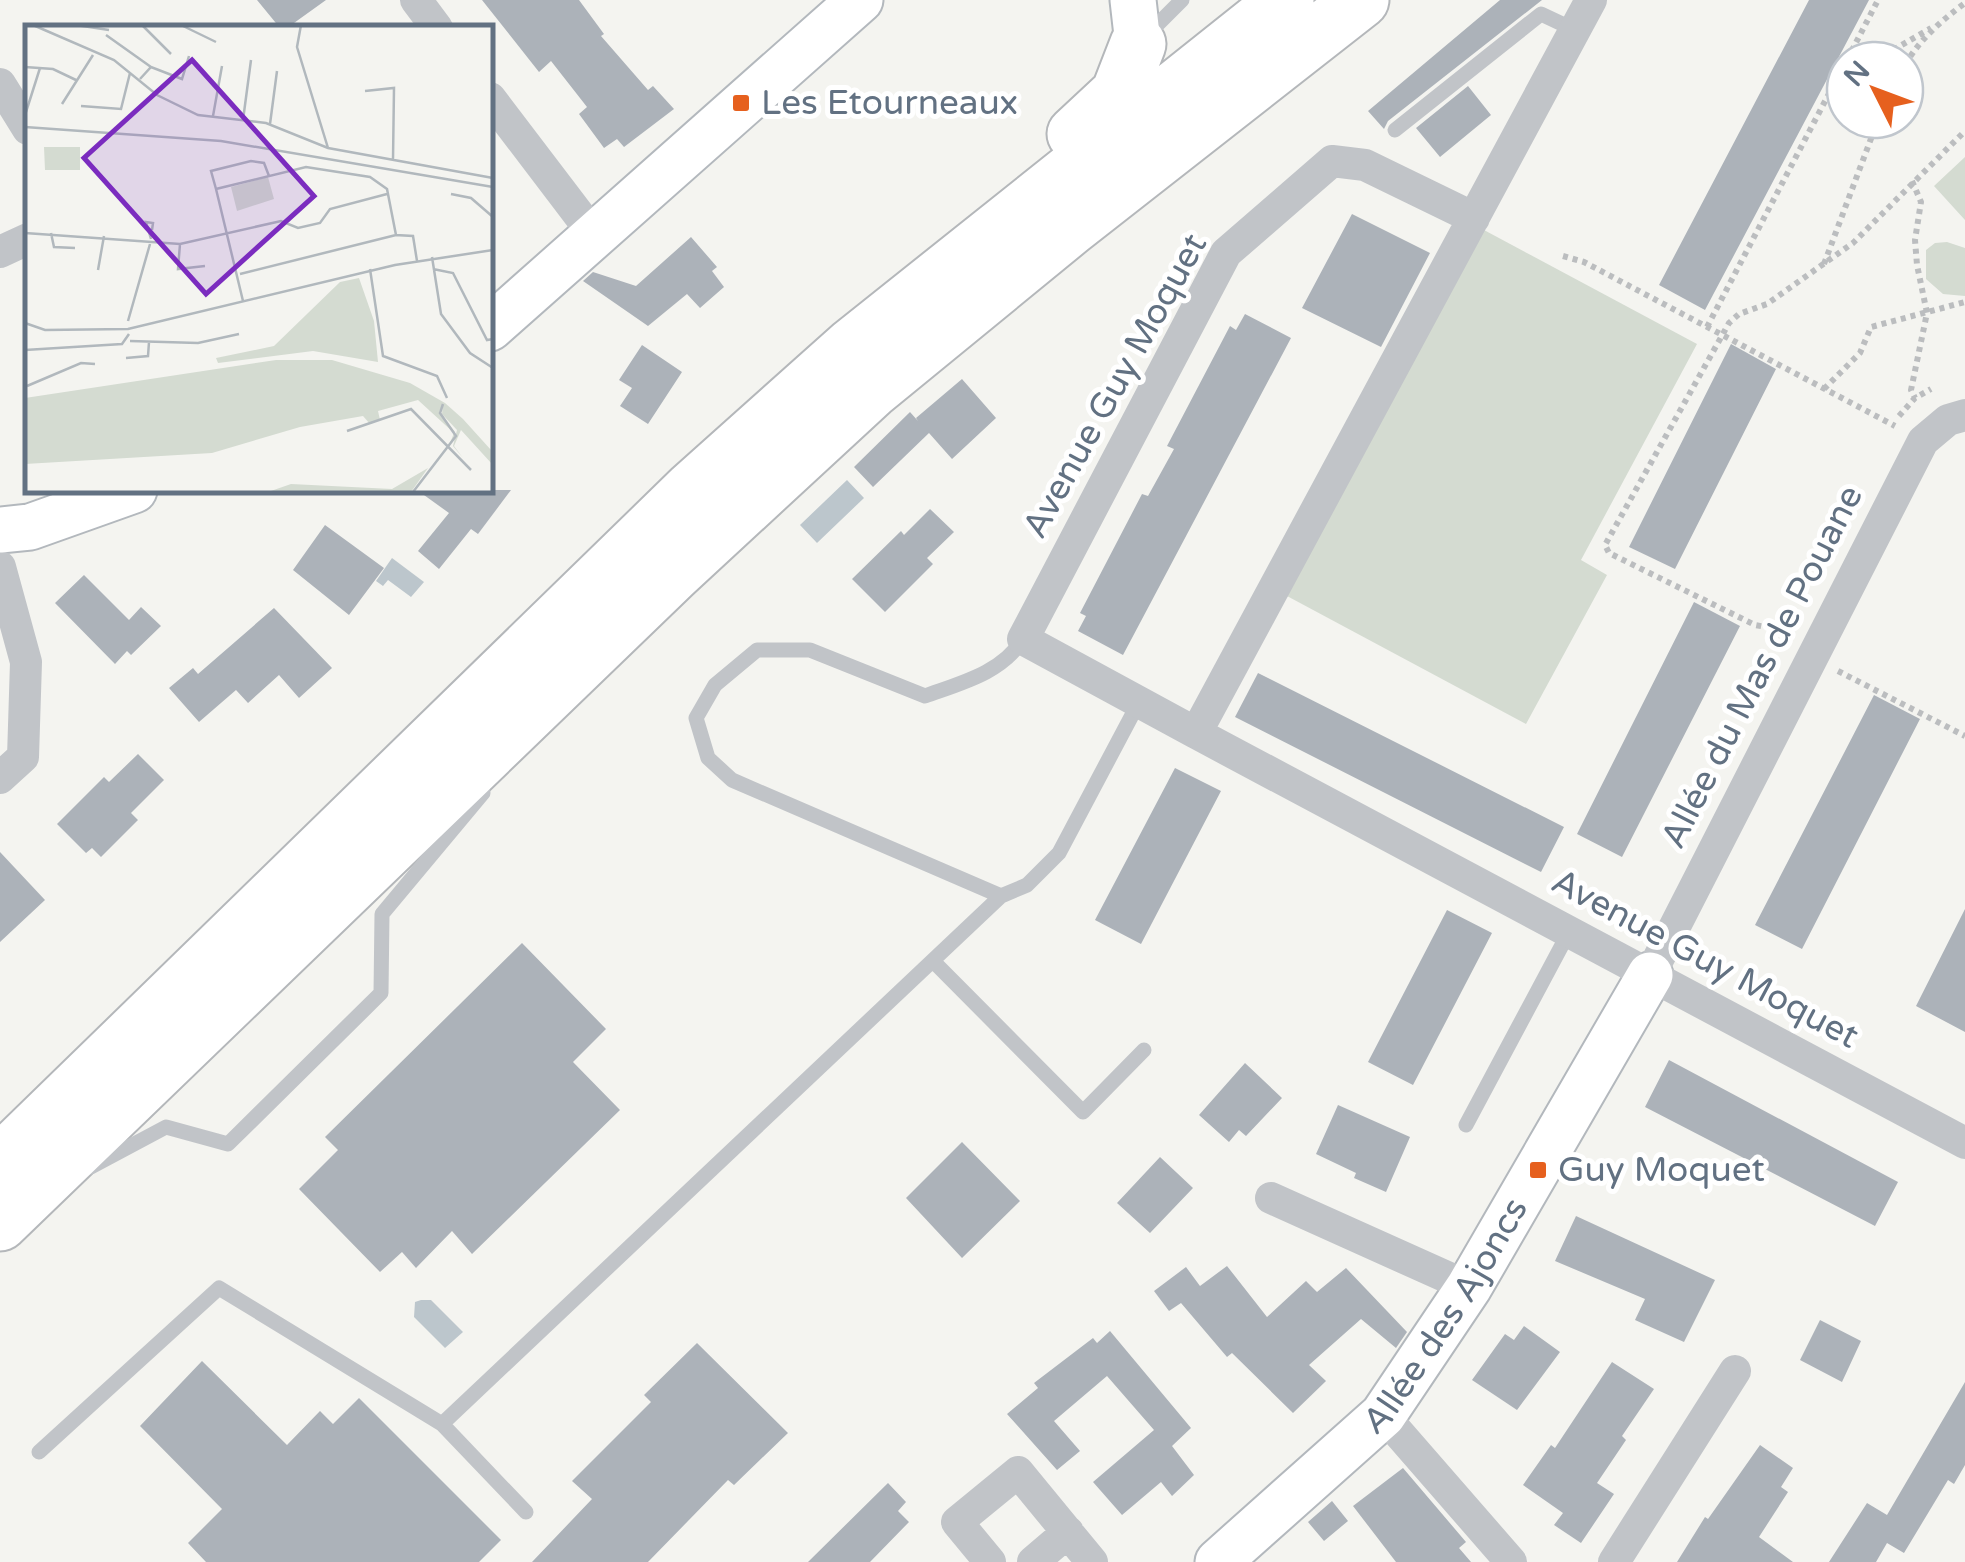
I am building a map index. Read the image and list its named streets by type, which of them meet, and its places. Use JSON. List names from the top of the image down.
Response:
{
  "streets": {
    "street": ["Avenue Guy Moquet", "Allée du Mas de Pouane", "Allée des Ajoncs"]
  },
  "crossings": [
    ["Avenue Guy Moquet", "Allée du Mas de Pouane"],
    ["Avenue Guy Moquet", "Allée des Ajoncs"],
    ["Allée du Mas de Pouane", "Allée des Ajoncs"]
  ],
  "places": {
    "transit": ["Les Etourneaux", "Guy Moquet"]
  },
  "north": "top left"
}
